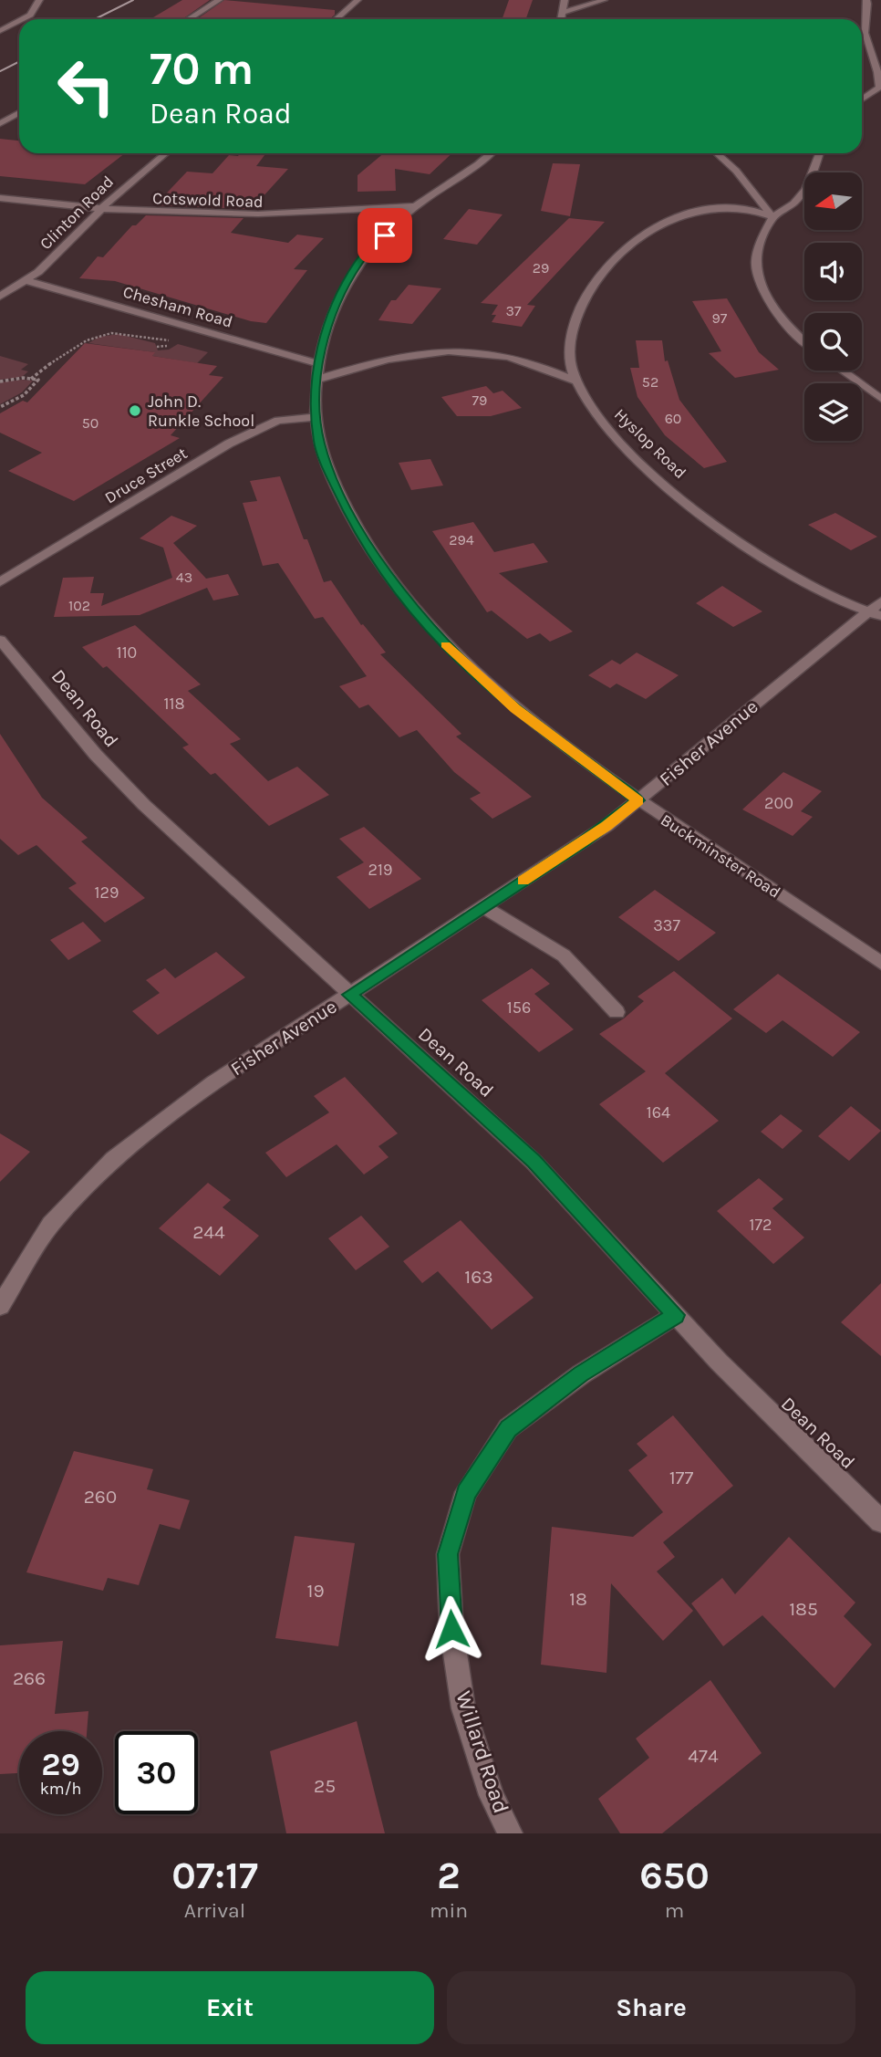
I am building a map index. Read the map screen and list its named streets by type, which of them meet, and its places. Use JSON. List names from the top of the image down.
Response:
{
  "streets": {
    "street": [
      "Cotswold Road",
      "Clinton Road",
      "Chesham Road",
      "Hyslop Road",
      "Druce Street",
      "Dean Road",
      "Fisher Avenue",
      "Buckminster Road",
      "Willard Road"
    ]
  },
  "crossings": [
    ["Cotswold Road", "Clinton Road"],
    ["Cotswold Road", "Buckminster Road"],
    ["Clinton Road", "Chesham Road"],
    ["Chesham Road", "Buckminster Road"],
    ["Hyslop Road", "Fisher Avenue"],
    ["Druce Street", "Buckminster Road"],
    ["Dean Road", "Fisher Avenue"],
    ["Dean Road", "Willard Road"],
    ["Fisher Avenue", "Buckminster Road"]
  ],
  "places": ["John D. Runkle School"],
  "house_numbers": [
    "29",
    "37",
    "97",
    "52",
    "79",
    "60",
    "50",
    "294",
    "43",
    "102",
    "110",
    "118",
    "200",
    "219",
    "129",
    "337",
    "156",
    "164",
    "172",
    "244",
    "163",
    "177",
    "260",
    "19",
    "18",
    "185",
    "266",
    "474",
    "25"
  ],
  "north": "left",
  "page": {
    "turn": ["70 m", "Dean Road"],
    "speed": "29 km/h",
    "limit": "30",
    "eta": [
      "07:17",
      "Arrival",
      "2",
      "min",
      "650",
      "m"
    ],
    "buttons": ["Exit", "Share"]
  }
}
